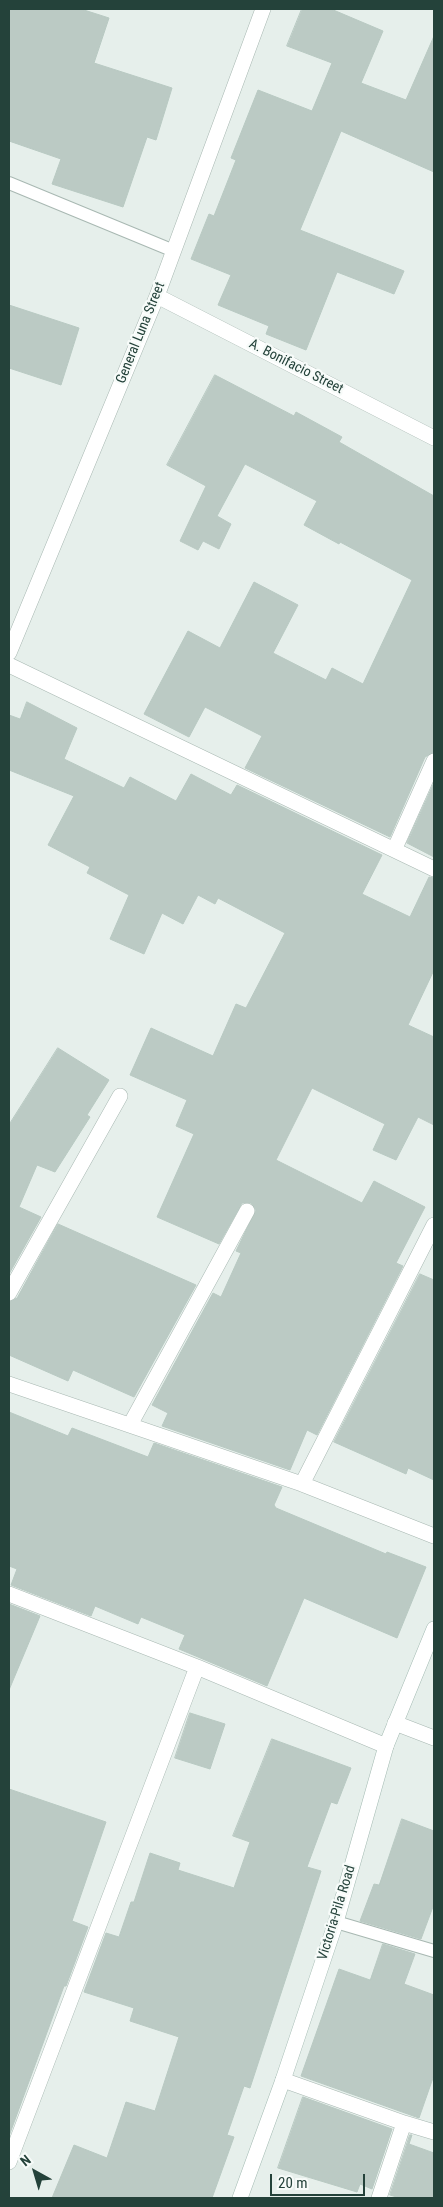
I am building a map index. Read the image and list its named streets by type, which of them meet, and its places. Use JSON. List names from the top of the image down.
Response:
{
  "streets": {
    "street": ["General Luna Street", "A. Bonifacio Street", "Victoria-Pila Road"]
  },
  "crossings": [
    ["General Luna Street", "A. Bonifacio Street"]
  ],
  "scale_bar": "20 m",
  "north": "top left"
}
